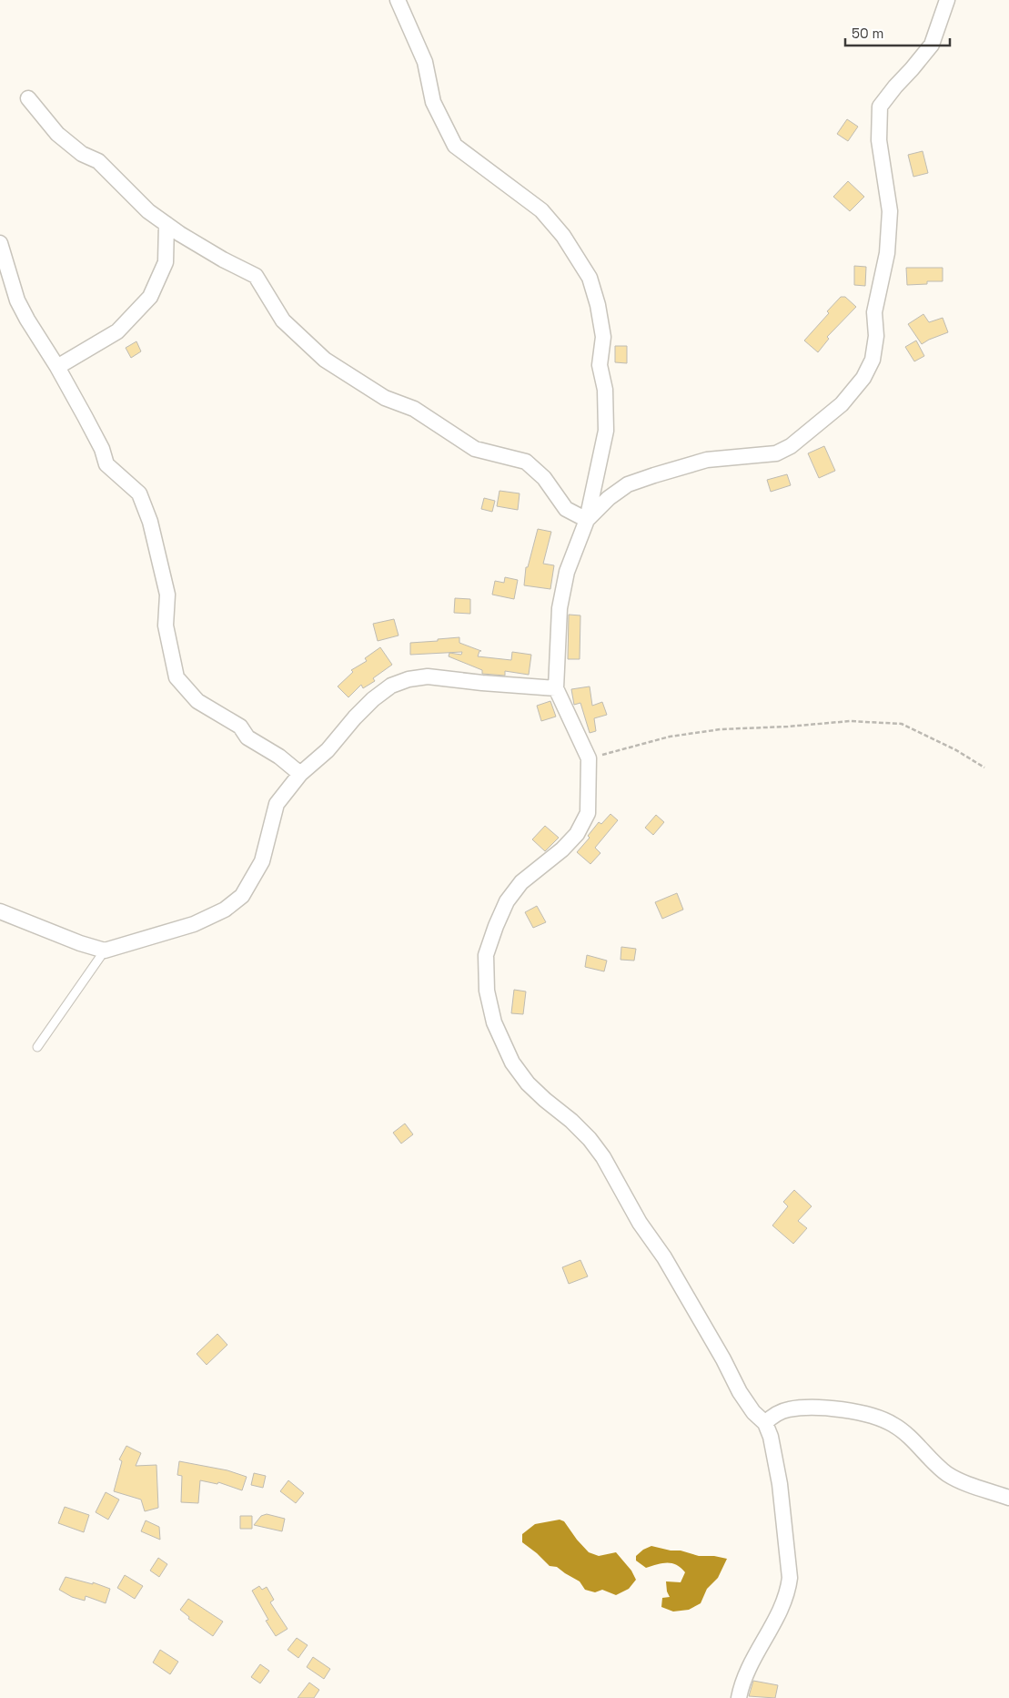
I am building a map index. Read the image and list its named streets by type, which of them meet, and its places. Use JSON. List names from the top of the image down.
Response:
{
  "scale_bar": "50 m"
}
